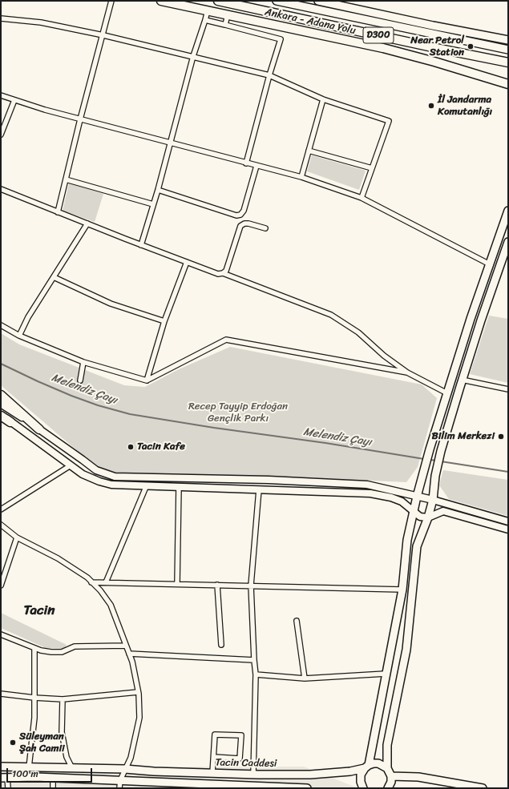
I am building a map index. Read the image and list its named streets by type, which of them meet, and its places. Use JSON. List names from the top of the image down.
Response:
{
  "streets": {
    "highway": ["Ankara - Adana Yolu", "D300"],
    "main road": ["Tacin Caddesi"]
  },
  "districts": ["Tacin"],
  "water": ["Melendiz Çayı"],
  "parks": ["Recep Tayyip Erdoğan Gençlik Parkı"],
  "places": [
    "Near Petrol Station",
    "İl Jandarma Komutanlığı",
    "Bilim Merkezi",
    "Tacin Kafe",
    "Süleyman Şah Camii"
  ],
  "scale_bar": "100 m"
}
